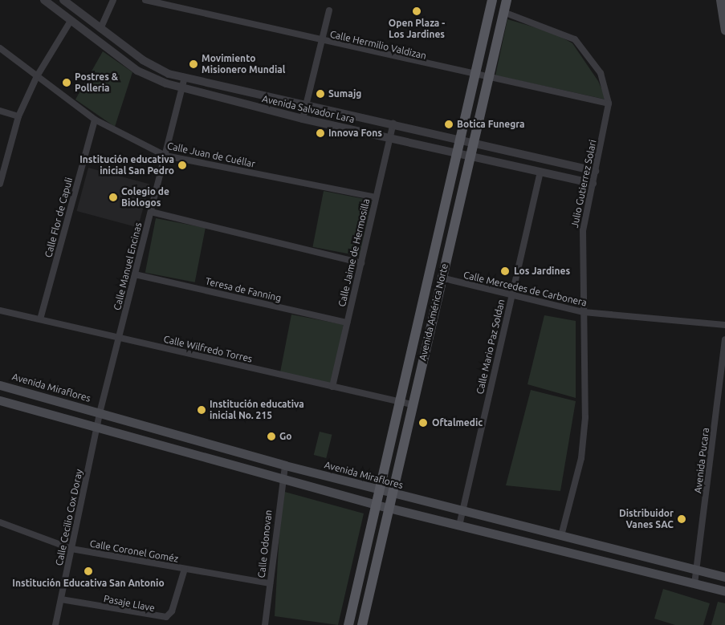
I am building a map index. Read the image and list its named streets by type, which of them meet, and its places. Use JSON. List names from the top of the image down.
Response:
{
  "streets": {
    "main road": ["Avenida América Norte", "Avenida Miraflores"],
    "street": [
      "Calle Hermilio Valdizan",
      "Avenida Salvador Lara",
      "Calle Juan de Cuéllar",
      "Julio Gutierrez Solari",
      "Calle Flor de Capuli",
      "Calle Jaime de Hermosilla",
      "Calle Manuel Encinas",
      "Calle Mercedes de Carbonera",
      "Teresa de Fanning",
      "Calle Mario Paz Soldan",
      "Calle Wilfredo Torres",
      "Avenida Pucara",
      "Calle Cecilio Cox Doray",
      "Calle Odonovan",
      "Calle Coronel Goméz",
      "Pasaje Llave"
    ]
  },
  "crossings": [
    ["Calle Hermilio Valdizan", "Julio Gutierrez Solari"],
    ["Calle Hermilio Valdizan", "Avenida América Norte"],
    ["Avenida Salvador Lara", "Julio Gutierrez Solari"],
    ["Avenida Salvador Lara", "Calle Jaime de Hermosilla"],
    ["Avenida Salvador Lara", "Calle Manuel Encinas"],
    ["Avenida Salvador Lara", "Avenida América Norte"],
    ["Avenida Salvador Lara", "Calle Mario Paz Soldan"],
    ["Calle Juan de Cuéllar", "Calle Flor de Capuli"],
    ["Calle Juan de Cuéllar", "Calle Jaime de Hermosilla"],
    ["Calle Juan de Cuéllar", "Calle Manuel Encinas"],
    ["Julio Gutierrez Solari", "Calle Mercedes de Carbonera"],
    ["Julio Gutierrez Solari", "Avenida América Norte"],
    ["Julio Gutierrez Solari", "Avenida Miraflores"],
    ["Calle Flor de Capuli", "Calle Wilfredo Torres"],
    ["Calle Jaime de Hermosilla", "Teresa de Fanning"],
    ["Calle Jaime de Hermosilla", "Calle Wilfredo Torres"],
    ["Calle Manuel Encinas", "Teresa de Fanning"],
    ["Calle Manuel Encinas", "Calle Wilfredo Torres"],
    ["Calle Manuel Encinas", "Avenida Miraflores"],
    ["Calle Manuel Encinas", "Calle Cecilio Cox Doray"],
    ["Calle Mercedes de Carbonera", "Avenida América Norte"],
    ["Calle Mercedes de Carbonera", "Calle Mario Paz Soldan"],
    ["Avenida América Norte", "Calle Wilfredo Torres"],
    ["Avenida América Norte", "Avenida Miraflores"],
    ["Calle Mario Paz Soldan", "Avenida Miraflores"],
    ["Avenida Miraflores", "Avenida Pucara"],
    ["Avenida Miraflores", "Calle Cecilio Cox Doray"],
    ["Avenida Miraflores", "Calle Odonovan"],
    ["Calle Cecilio Cox Doray", "Calle Coronel Goméz"],
    ["Calle Cecilio Cox Doray", "Pasaje Llave"],
    ["Calle Odonovan", "Calle Coronel Goméz"],
    ["Calle Coronel Goméz", "Pasaje Llave"]
  ],
  "places": [
    "Open Plaza - Los Jardines",
    "Movimiento Misionero Mundial",
    "Postres & Polleria",
    "Sumajg",
    "Botica Funegra",
    "Innova Fons",
    "Institución educativa inicial San Pedro",
    "Colegio de Biologos",
    "Los Jardines",
    "Institución educativa inicial No. 215",
    "Oftalmedic",
    "Go",
    "Distribuidor Vanes SAC",
    "Institución Educativa San Antonio"
  ]
}
